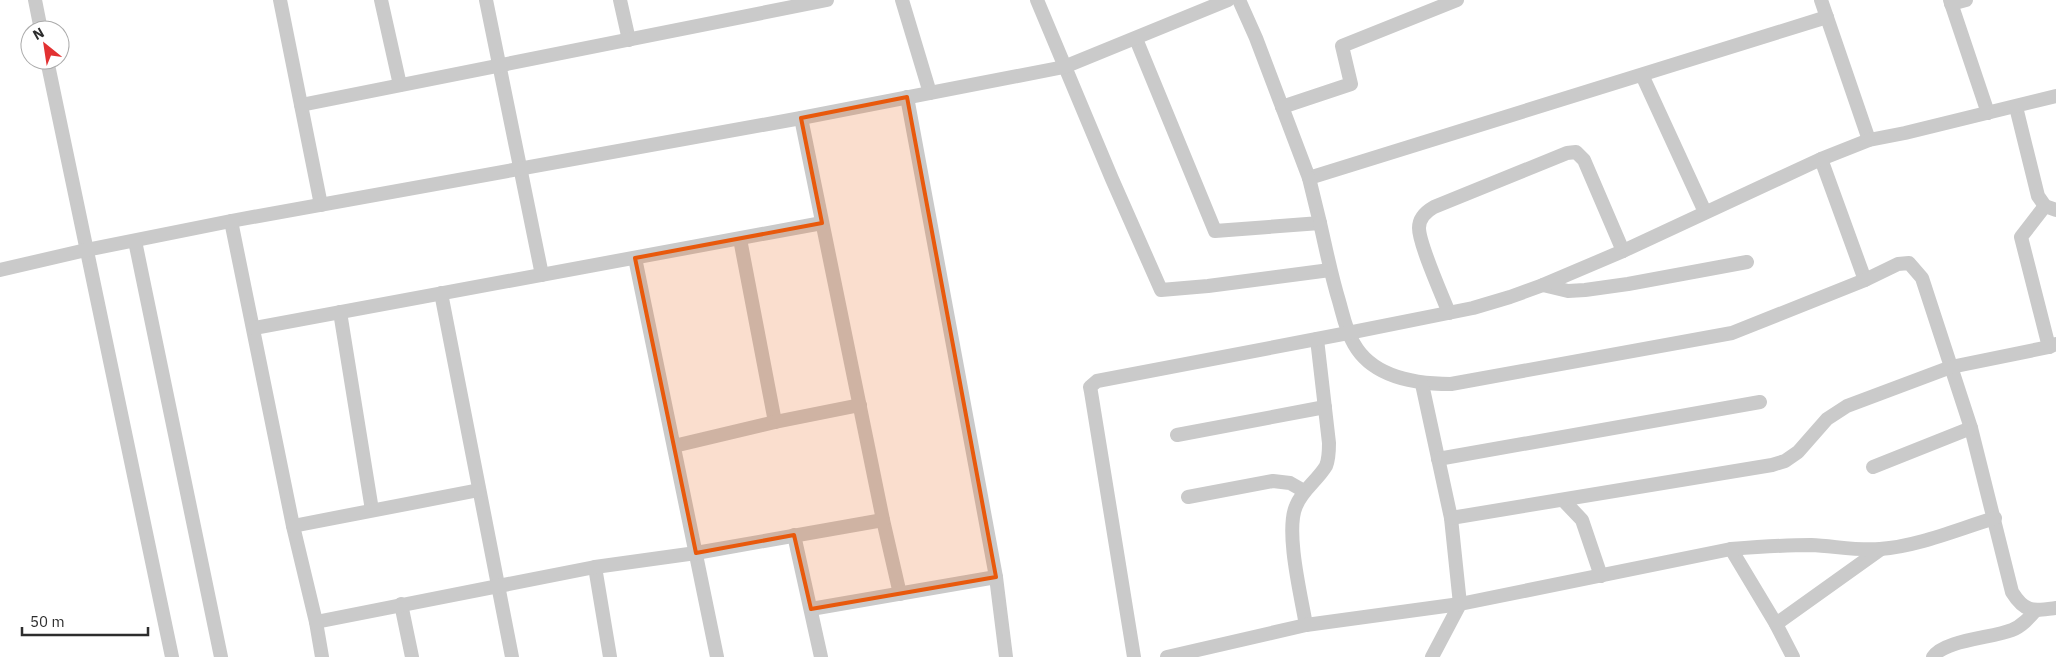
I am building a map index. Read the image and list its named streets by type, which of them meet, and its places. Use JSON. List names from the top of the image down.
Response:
{
  "scale_bar": "50 m",
  "north": "top left"
}
